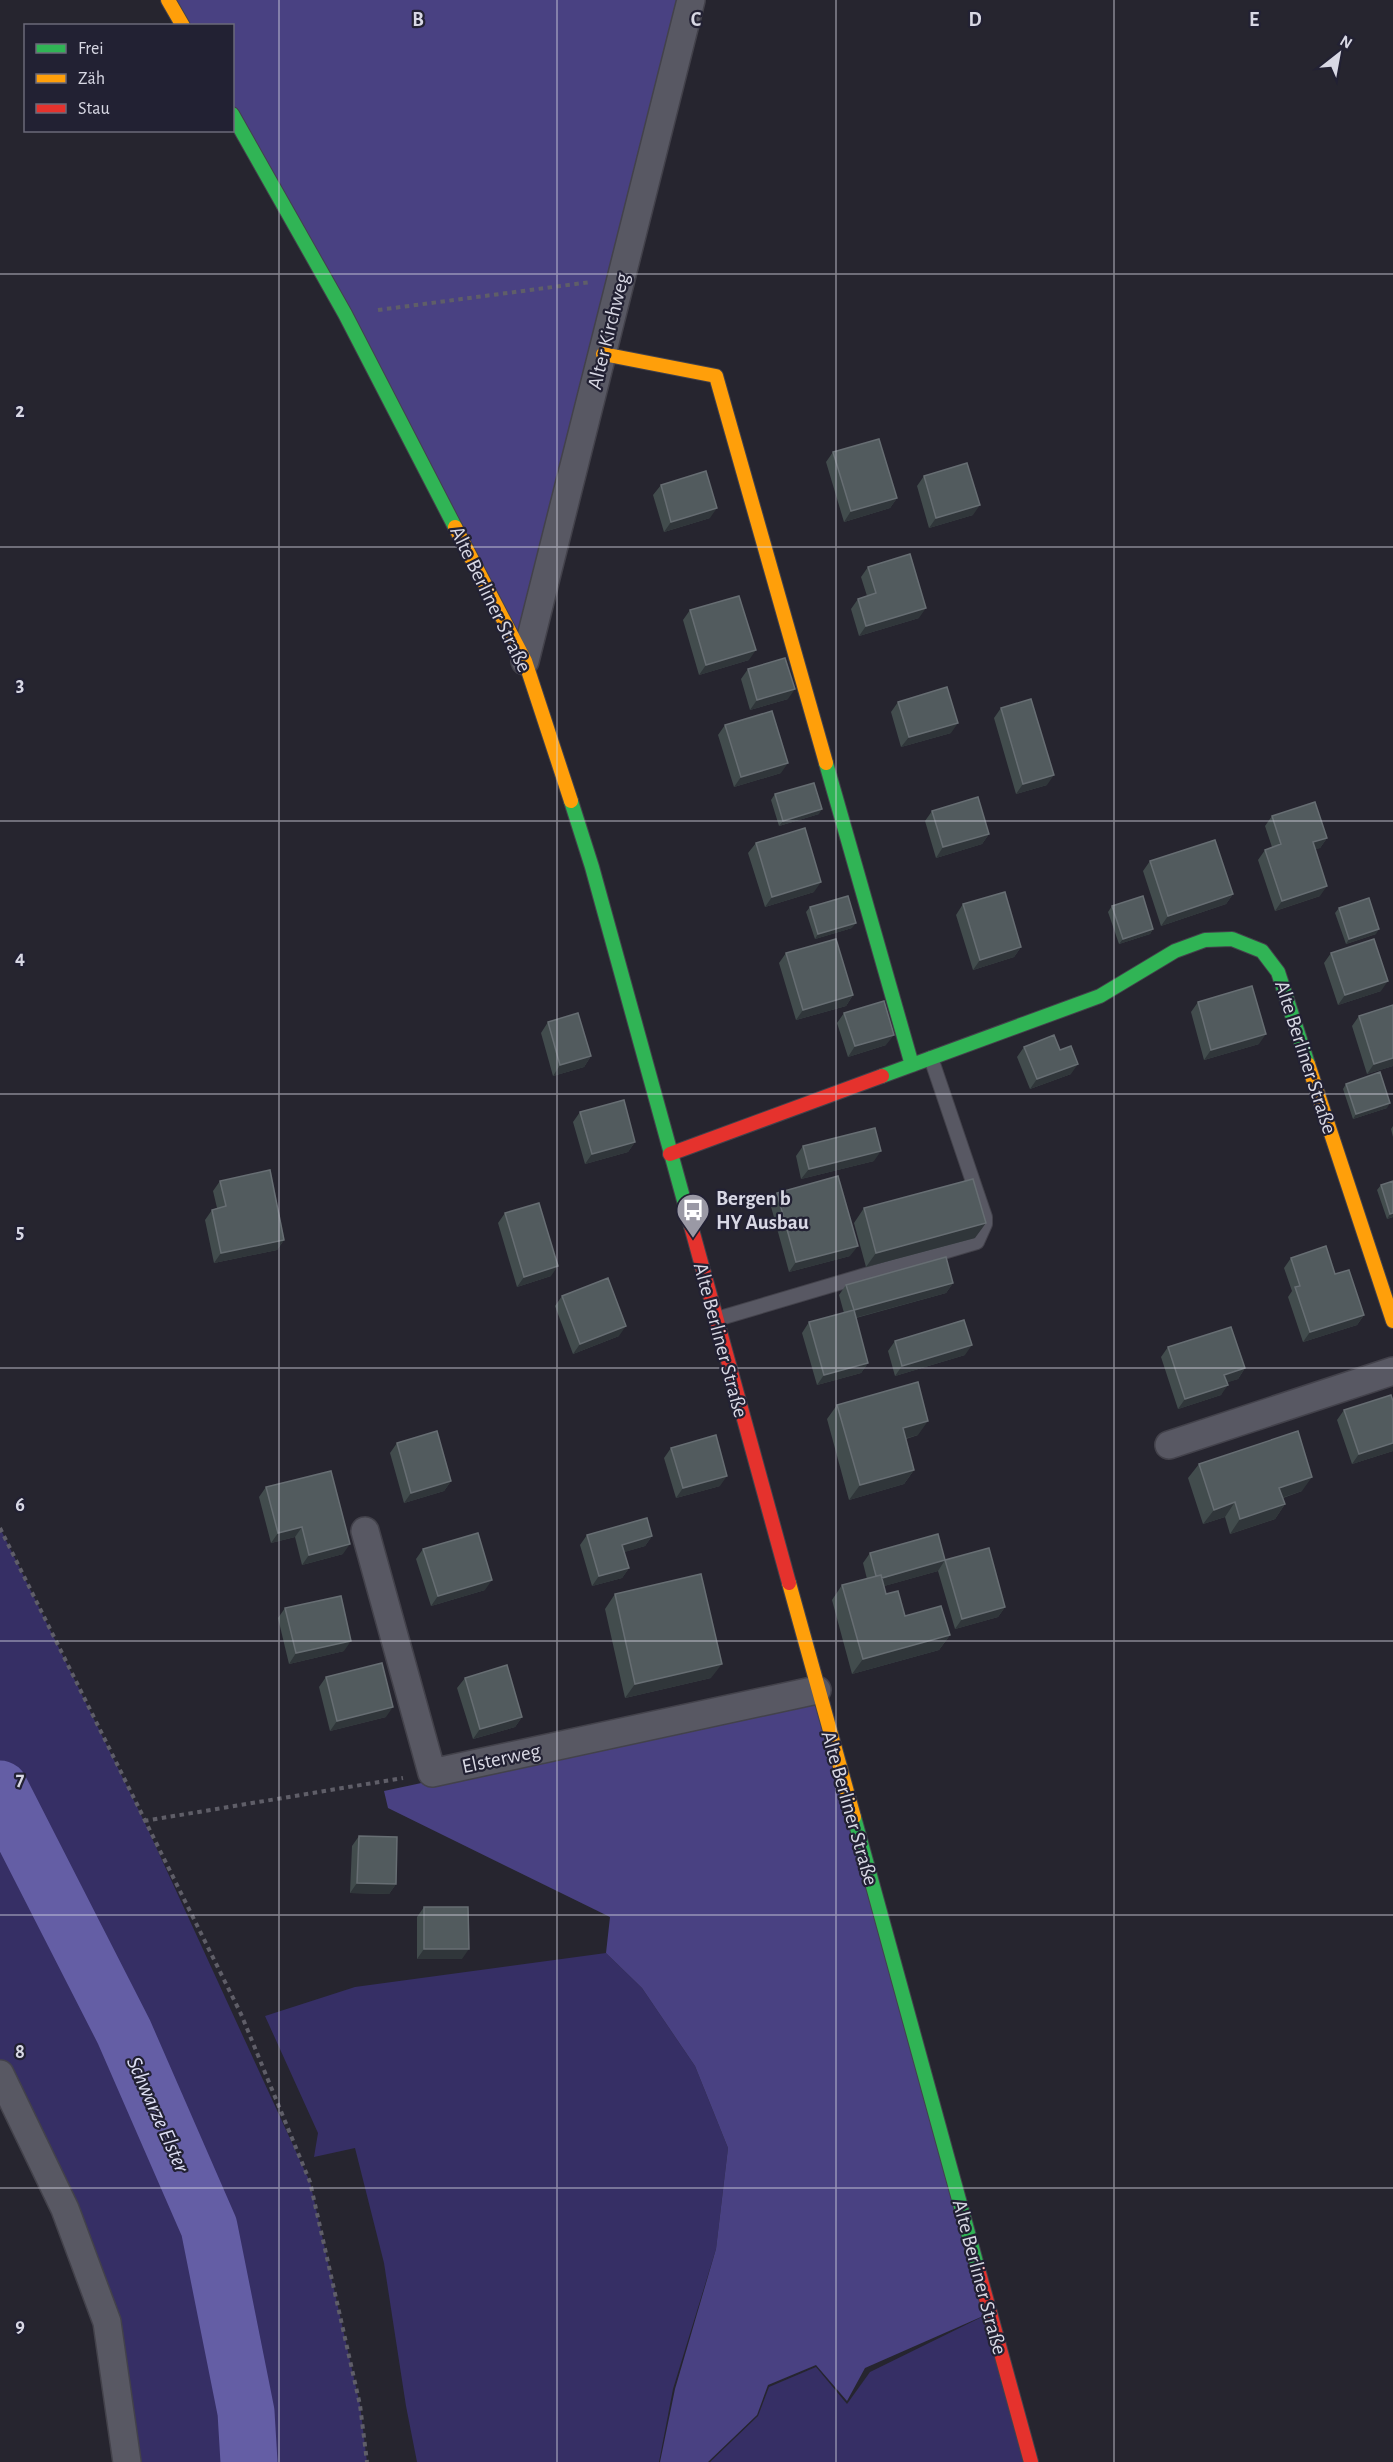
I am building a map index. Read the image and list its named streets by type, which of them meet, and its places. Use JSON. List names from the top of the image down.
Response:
{
  "streets": {
    "main road": ["Alte Berliner Straße"],
    "street": ["Alter Kirchweg", "Elsterweg"]
  },
  "crossings": [
    ["Alter Kirchweg", "Alte Berliner Straße"],
    ["Alte Berliner Straße", "Elsterweg"]
  ],
  "water": ["Schwarze Elster"],
  "places": {
    "bus stop": ["Bergen b HY Ausbau"]
  },
  "legend": ["Frei", "Zäh", "Stau"],
  "north": "top right",
  "grid": {
    "columns": [
      "B",
      "C",
      "D",
      "E"
    ],
    "rows": [
      "2",
      "3",
      "4",
      "5",
      "6",
      "7",
      "8",
      "9"
    ]
  }
}
